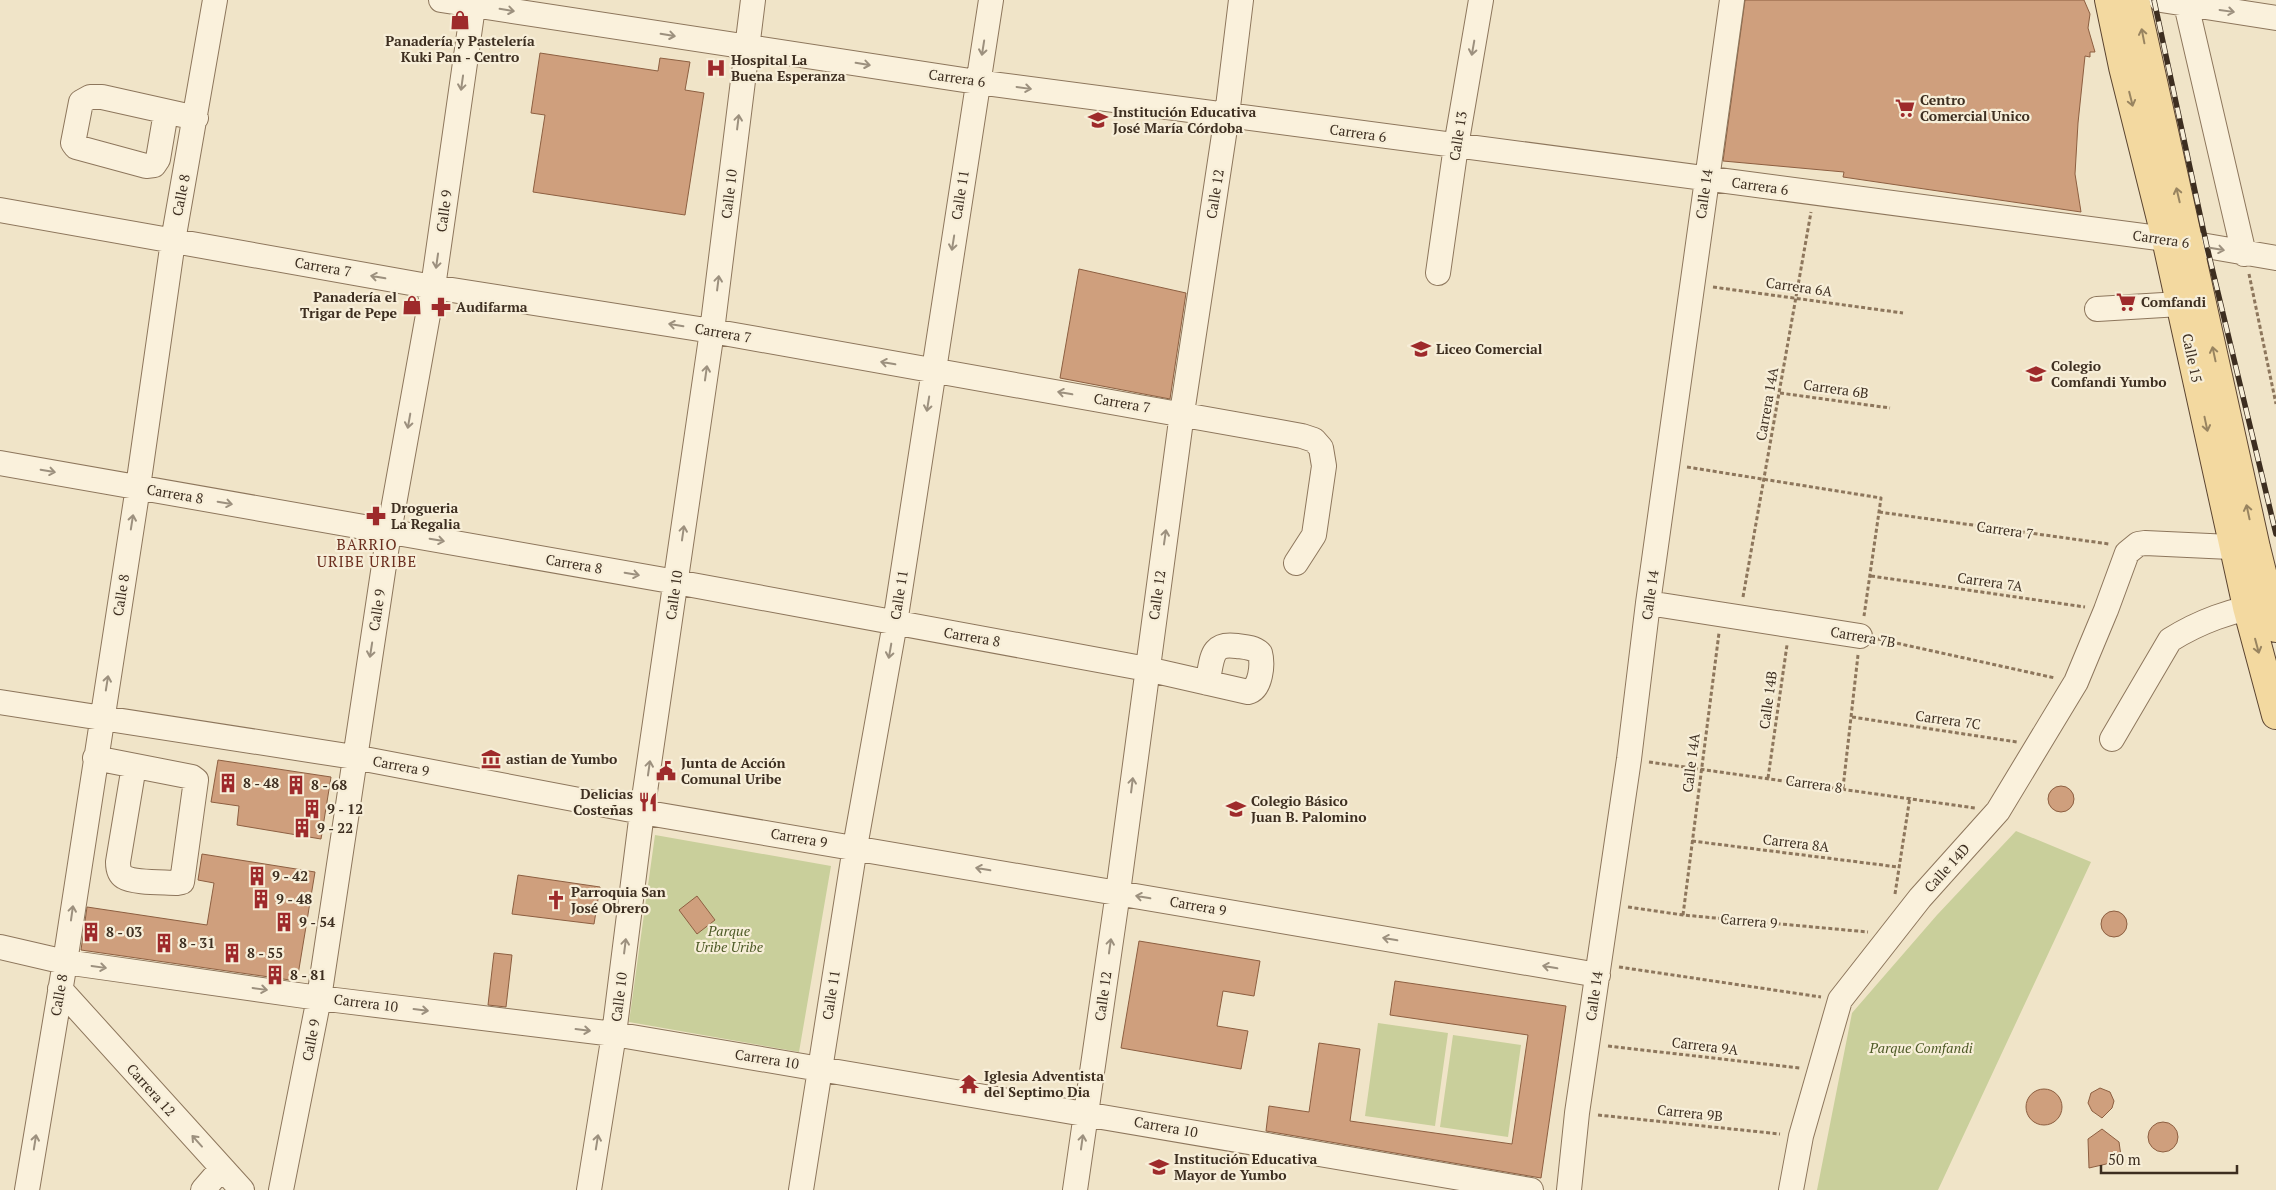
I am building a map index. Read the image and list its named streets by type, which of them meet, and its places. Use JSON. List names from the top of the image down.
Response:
{
  "streets": {
    "main road": ["Calle 15"],
    "street": [
      "Carrera 6",
      "Calle 13",
      "Calle 10",
      "Calle 12",
      "Calle 14",
      "Calle 8",
      "Calle 11",
      "Calle 9",
      "Carrera 7",
      "Carrera 8",
      "Carrera 7B",
      "Carrera 9",
      "Calle 14D",
      "Carrera 10",
      "Carrera 12"
    ],
    "path": [
      "Carrera 6A",
      "Carrera 6B",
      "Carrera 14A",
      "Carrera 7A",
      "Calle 14B",
      "Carrera 7C",
      "Calle 14A",
      "Carrera 8A",
      "Carrera 9A",
      "Carrera 9B"
    ]
  },
  "crossings": [
    ["Carrera 6", "Calle 13"],
    ["Carrera 6", "Calle 10"],
    ["Carrera 6", "Calle 12"],
    ["Carrera 6", "Calle 14"],
    ["Carrera 6", "Calle 11"],
    ["Carrera 6", "Calle 9"],
    ["Carrera 6", "Calle 15"],
    ["Carrera 6", "Carrera 14A"],
    ["Calle 10", "Carrera 7"],
    ["Calle 10", "Carrera 8"],
    ["Calle 10", "Carrera 9"],
    ["Calle 10", "Carrera 10"],
    ["Calle 12", "Carrera 7"],
    ["Calle 12", "Carrera 8"],
    ["Calle 12", "Carrera 9"],
    ["Calle 12", "Carrera 10"],
    ["Calle 14", "Carrera 6A"],
    ["Calle 14", "Carrera 8"],
    ["Calle 14", "Carrera 7B"],
    ["Calle 14", "Carrera 9"],
    ["Calle 14", "Carrera 9A"],
    ["Calle 14", "Carrera 9B"],
    ["Calle 8", "Carrera 7"],
    ["Calle 8", "Carrera 8"],
    ["Calle 8", "Carrera 9"],
    ["Calle 8", "Carrera 10"],
    ["Calle 8", "Carrera 12"],
    ["Calle 11", "Carrera 7"],
    ["Calle 11", "Carrera 8"],
    ["Calle 11", "Carrera 9"],
    ["Calle 11", "Carrera 10"],
    ["Calle 9", "Carrera 7"],
    ["Calle 9", "Carrera 8"],
    ["Calle 9", "Carrera 9"],
    ["Calle 9", "Carrera 10"],
    ["Carrera 7", "Calle 14D"],
    ["Carrera 6A", "Carrera 14A"],
    ["Carrera 6B", "Carrera 14A"],
    ["Carrera 14A", "Carrera 7B"],
    ["Carrera 14A", "Calle 14A"],
    ["Carrera 8", "Calle 14B"],
    ["Carrera 8", "Calle 14A"],
    ["Carrera 8", "Calle 14D"],
    ["Carrera 7A", "Calle 14D"],
    ["Carrera 7B", "Calle 14B"],
    ["Carrera 7B", "Calle 14A"],
    ["Carrera 7B", "Calle 14D"],
    ["Carrera 7C", "Calle 14D"],
    ["Calle 14A", "Carrera 9"],
    ["Calle 14A", "Carrera 8A"],
    ["Carrera 9", "Calle 14D"],
    ["Calle 14D", "Carrera 9A"],
    ["Calle 14D", "Carrera 9B"]
  ],
  "one_way": [
    "Carrera 6",
    "Calle 13",
    "Calle 10",
    "Calle 12",
    "Calle 8",
    "Calle 11",
    "Calle 9",
    "Carrera 7",
    "Carrera 8",
    "Carrera 9",
    "Carrera 10",
    "Carrera 12"
  ],
  "districts": ["BARRIO URIBE URIBE"],
  "parks": ["Parque Uribe Uribe", "Parque Comfandi"],
  "places": {
    "shop": ["Panadería y Pastelería Kuki Pan - Centro", "Panadería el Trigar de Pepe"],
    "hospital": ["Hospital La Buena Esperanza"],
    "supermarket": ["Centro Comercial Unico", "Comfandi"],
    "school or university": [
      "Institución Educativa José María Córdoba",
      "Liceo Comercial",
      "Colegio Comfandi Yumbo",
      "Colegio Básico Juan B. Palomino",
      "Institución Educativa Mayor de Yumbo"
    ],
    "pharmacy": ["Audifarma", "Drogueria La Regalia"],
    "museum": ["astian de Yumbo"],
    "public building": ["Junta de Acción Comunal Uribe"],
    "building": [
      "8 - 48",
      "8 - 68",
      "9 - 12",
      "9 - 22",
      "9 - 42",
      "9 - 48",
      "9 - 54",
      "8 - 03",
      "8 - 31",
      "8 - 55",
      "8 - 81"
    ],
    "restaurant": ["Delicias Costeñas"],
    "church": ["Parroquia San José Obrero"],
    "temple": ["Iglesia Adventista del Septimo Dia"]
  },
  "scale_bar": "50 m"
}
